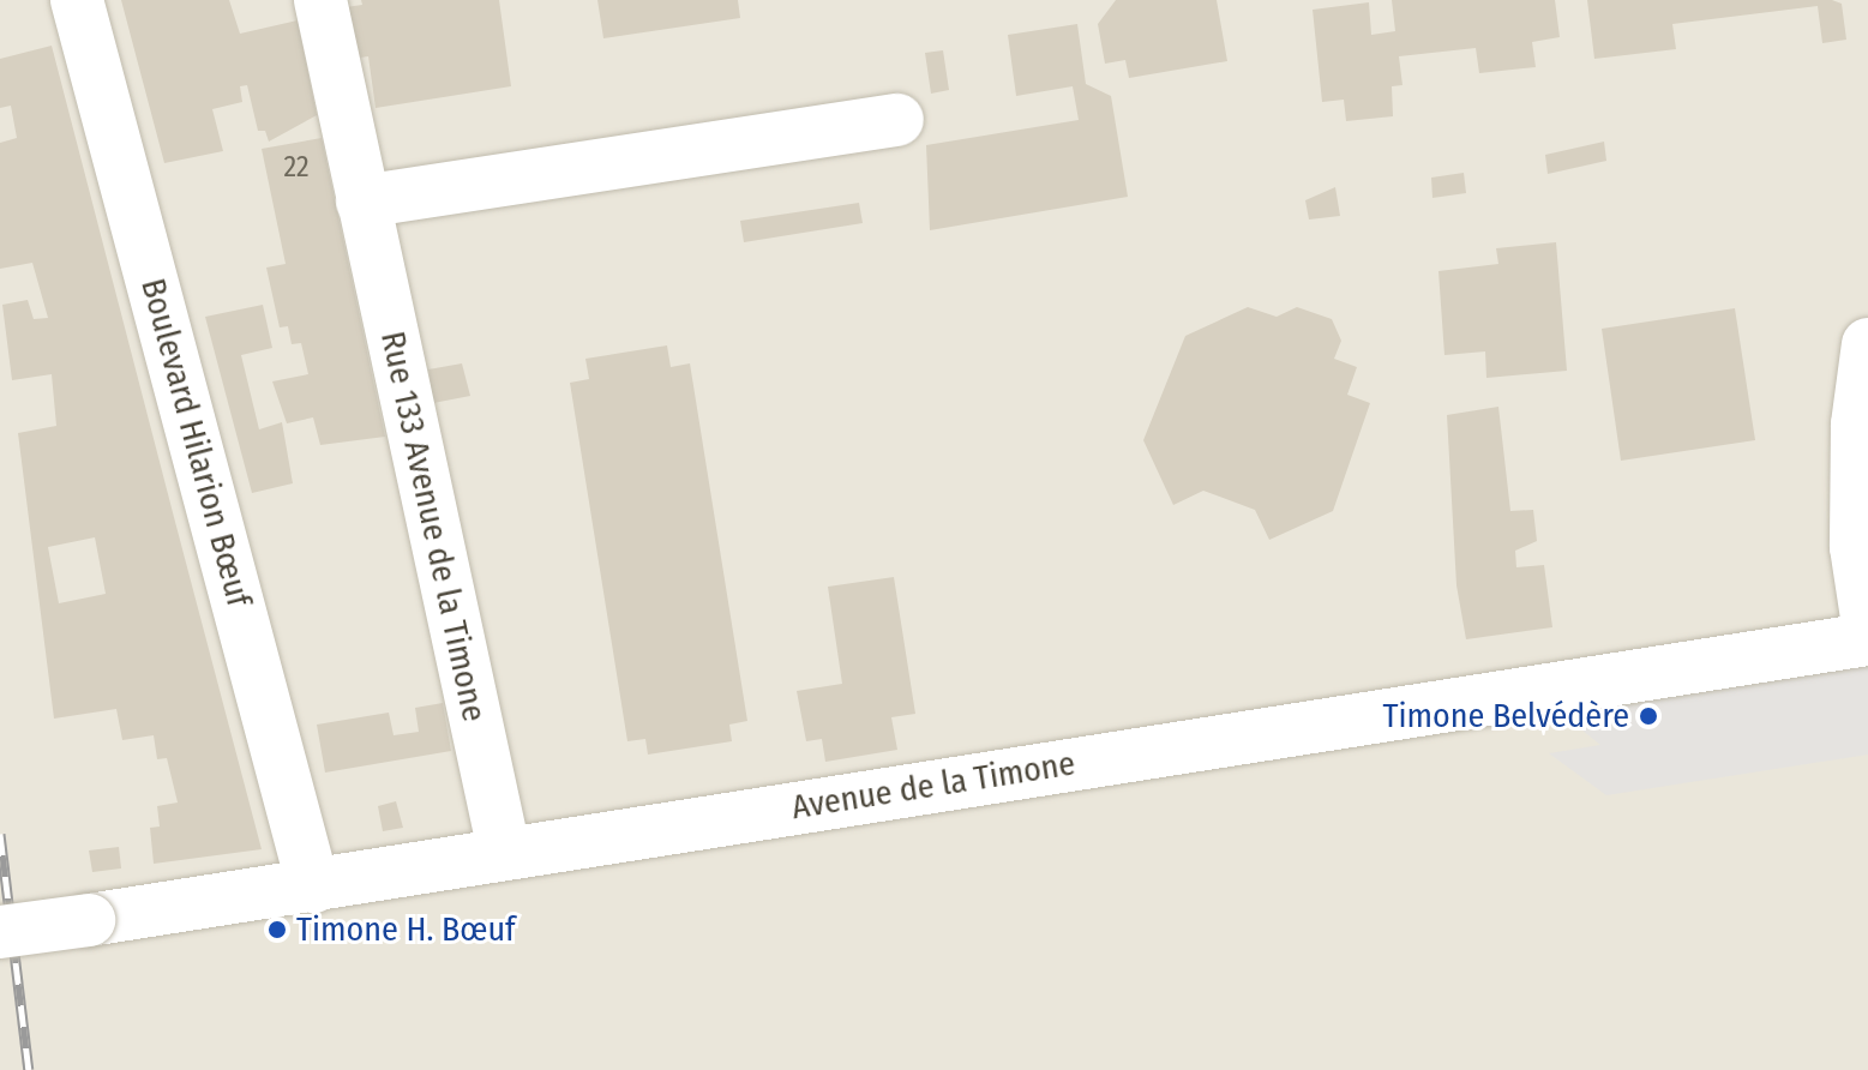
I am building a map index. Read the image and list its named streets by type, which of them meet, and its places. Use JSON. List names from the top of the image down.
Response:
{
  "streets": {
    "street": ["Boulevard Hilarion Bœuf", "Rue 133 Avenue de la Timone", "Avenue de la Timone"]
  },
  "crossings": [
    ["Boulevard Hilarion Bœuf", "Avenue de la Timone"],
    ["Rue 133 Avenue de la Timone", "Avenue de la Timone"]
  ],
  "places": ["Timone Belvédère", "Timone H. Bœuf"],
  "house_numbers": ["22"]
}
